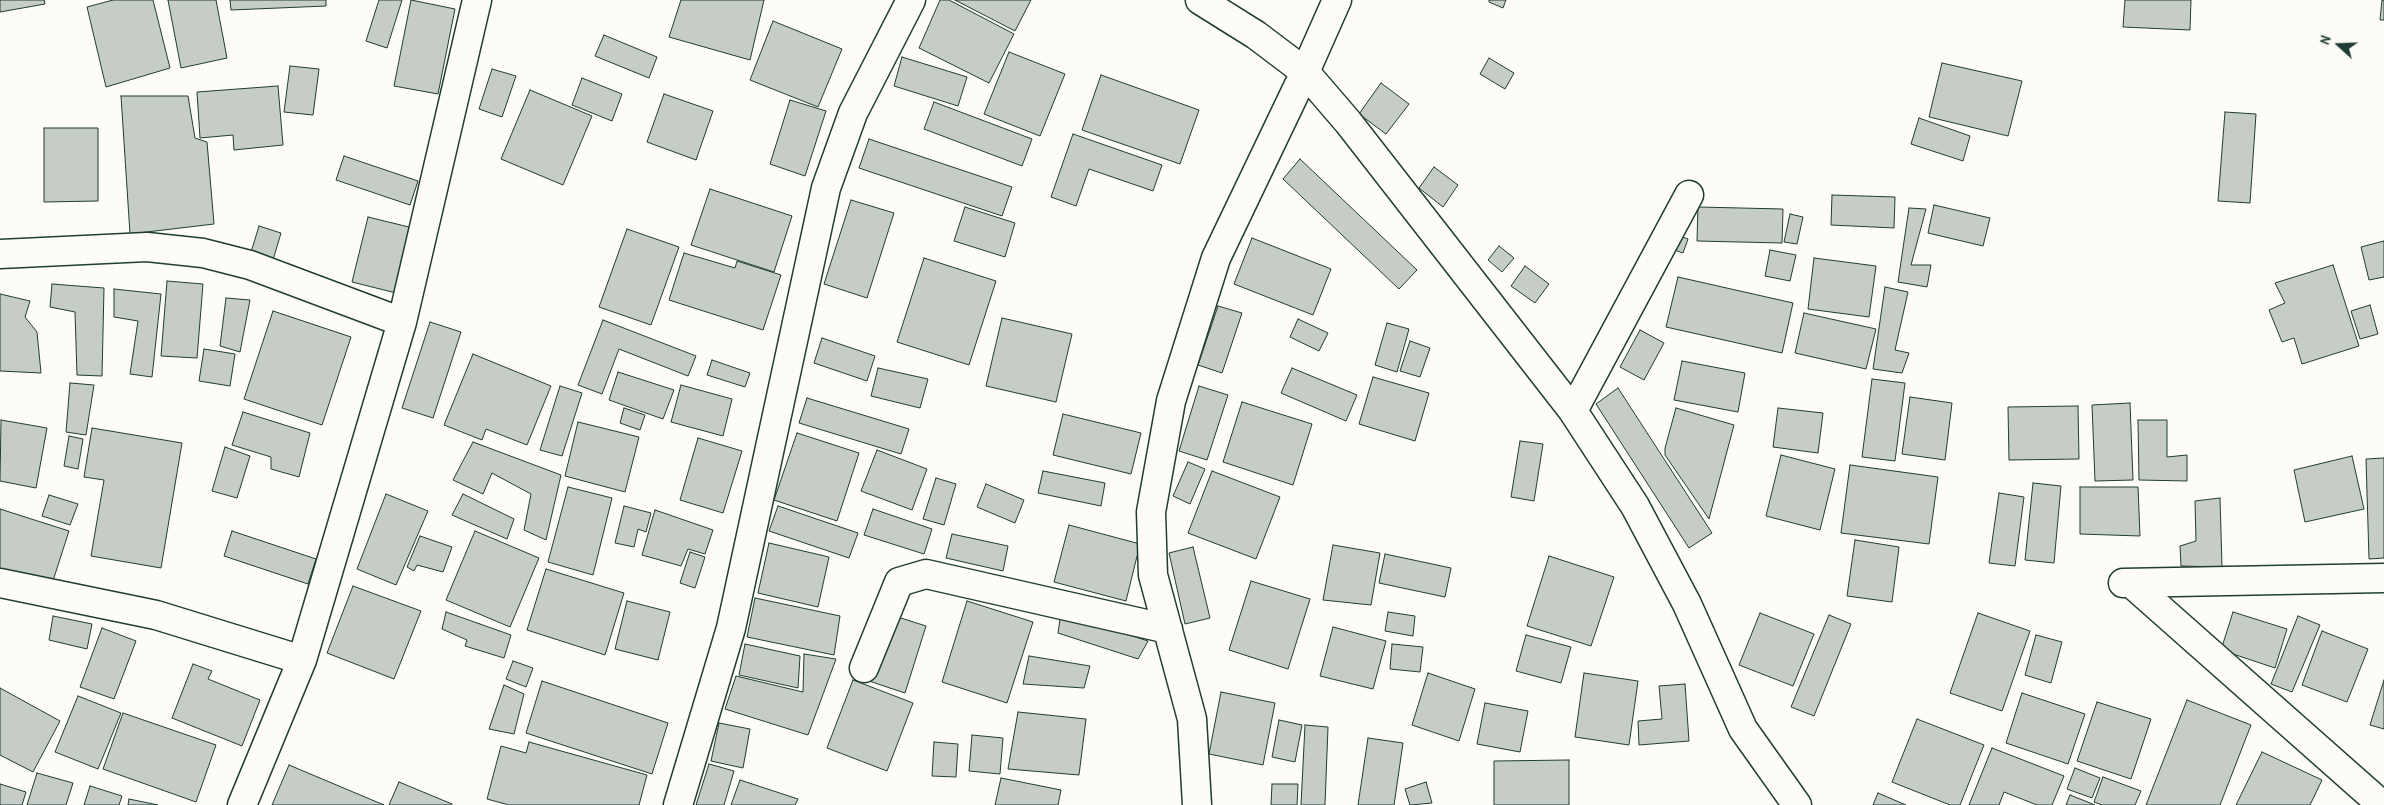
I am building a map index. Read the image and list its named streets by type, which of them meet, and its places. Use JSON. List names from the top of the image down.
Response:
{
  "north": "left"
}
